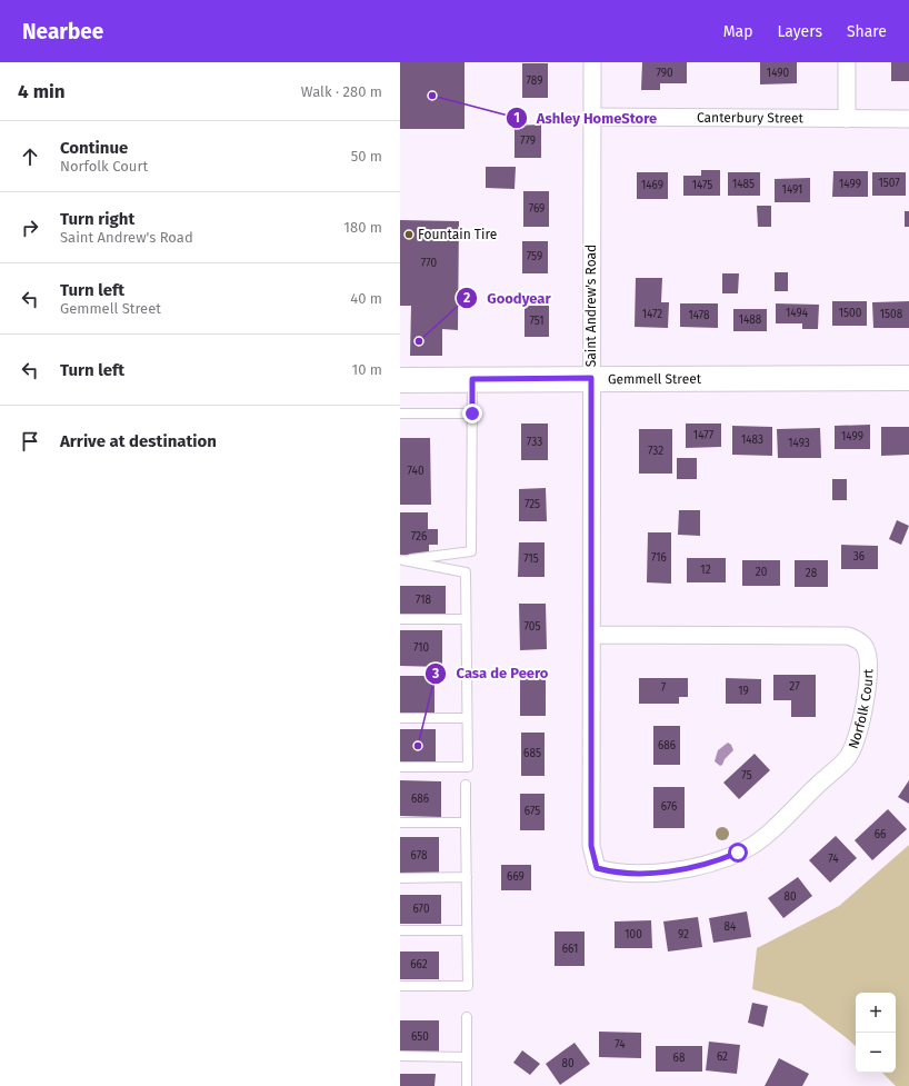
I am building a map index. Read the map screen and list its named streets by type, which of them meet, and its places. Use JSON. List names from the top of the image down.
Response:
{
  "streets": {
    "street": [
      "Canterbury Street",
      "Saint Andrew's Road",
      "Gemmell Street",
      "Norfolk Court"
    ]
  },
  "crossings": [
    ["Canterbury Street", "Saint Andrew's Road"],
    ["Saint Andrew's Road", "Gemmell Street"],
    ["Saint Andrew's Road", "Norfolk Court"]
  ],
  "places": [
    "Ashley HomeStore",
    "Fountain Tire",
    "Goodyear",
    "Casa de Peero"
  ],
  "house_numbers": [
    "790",
    "1490",
    "789",
    "779",
    "1507",
    "1485",
    "1499",
    "1469",
    "1475",
    "1491",
    "769",
    "759",
    "770",
    "1494",
    "1500",
    "1472",
    "1508",
    "1478",
    "1488",
    "751",
    "1477",
    "1499",
    "1483",
    "733",
    "1493",
    "732",
    "740",
    "725",
    "726",
    "36",
    "716",
    "715",
    "12",
    "20",
    "28",
    "718",
    "705",
    "710",
    "27",
    "7",
    "19",
    "686",
    "685",
    "75",
    "686",
    "676",
    "675",
    "66",
    "678",
    "74",
    "669",
    "80",
    "670",
    "84",
    "100",
    "92",
    "661",
    "662",
    "650",
    "74",
    "62",
    "68",
    "80"
  ],
  "page": {
    "header": "Nearbee",
    "nav": ["Map", "Layers", "Share"],
    "heading": ["4 min", "Walk · 280 m"],
    "list": [
      ["Continue", "Norfolk Court", "50 m"],
      ["Turn right", "Saint Andrew's Road", "180 m"],
      ["Turn left", "Gemmell Street", "40 m"],
      ["Turn left", "10 m"],
      "Arrive at destination"
    ],
    "map_buttons": ["+", "−"]
  }
}
